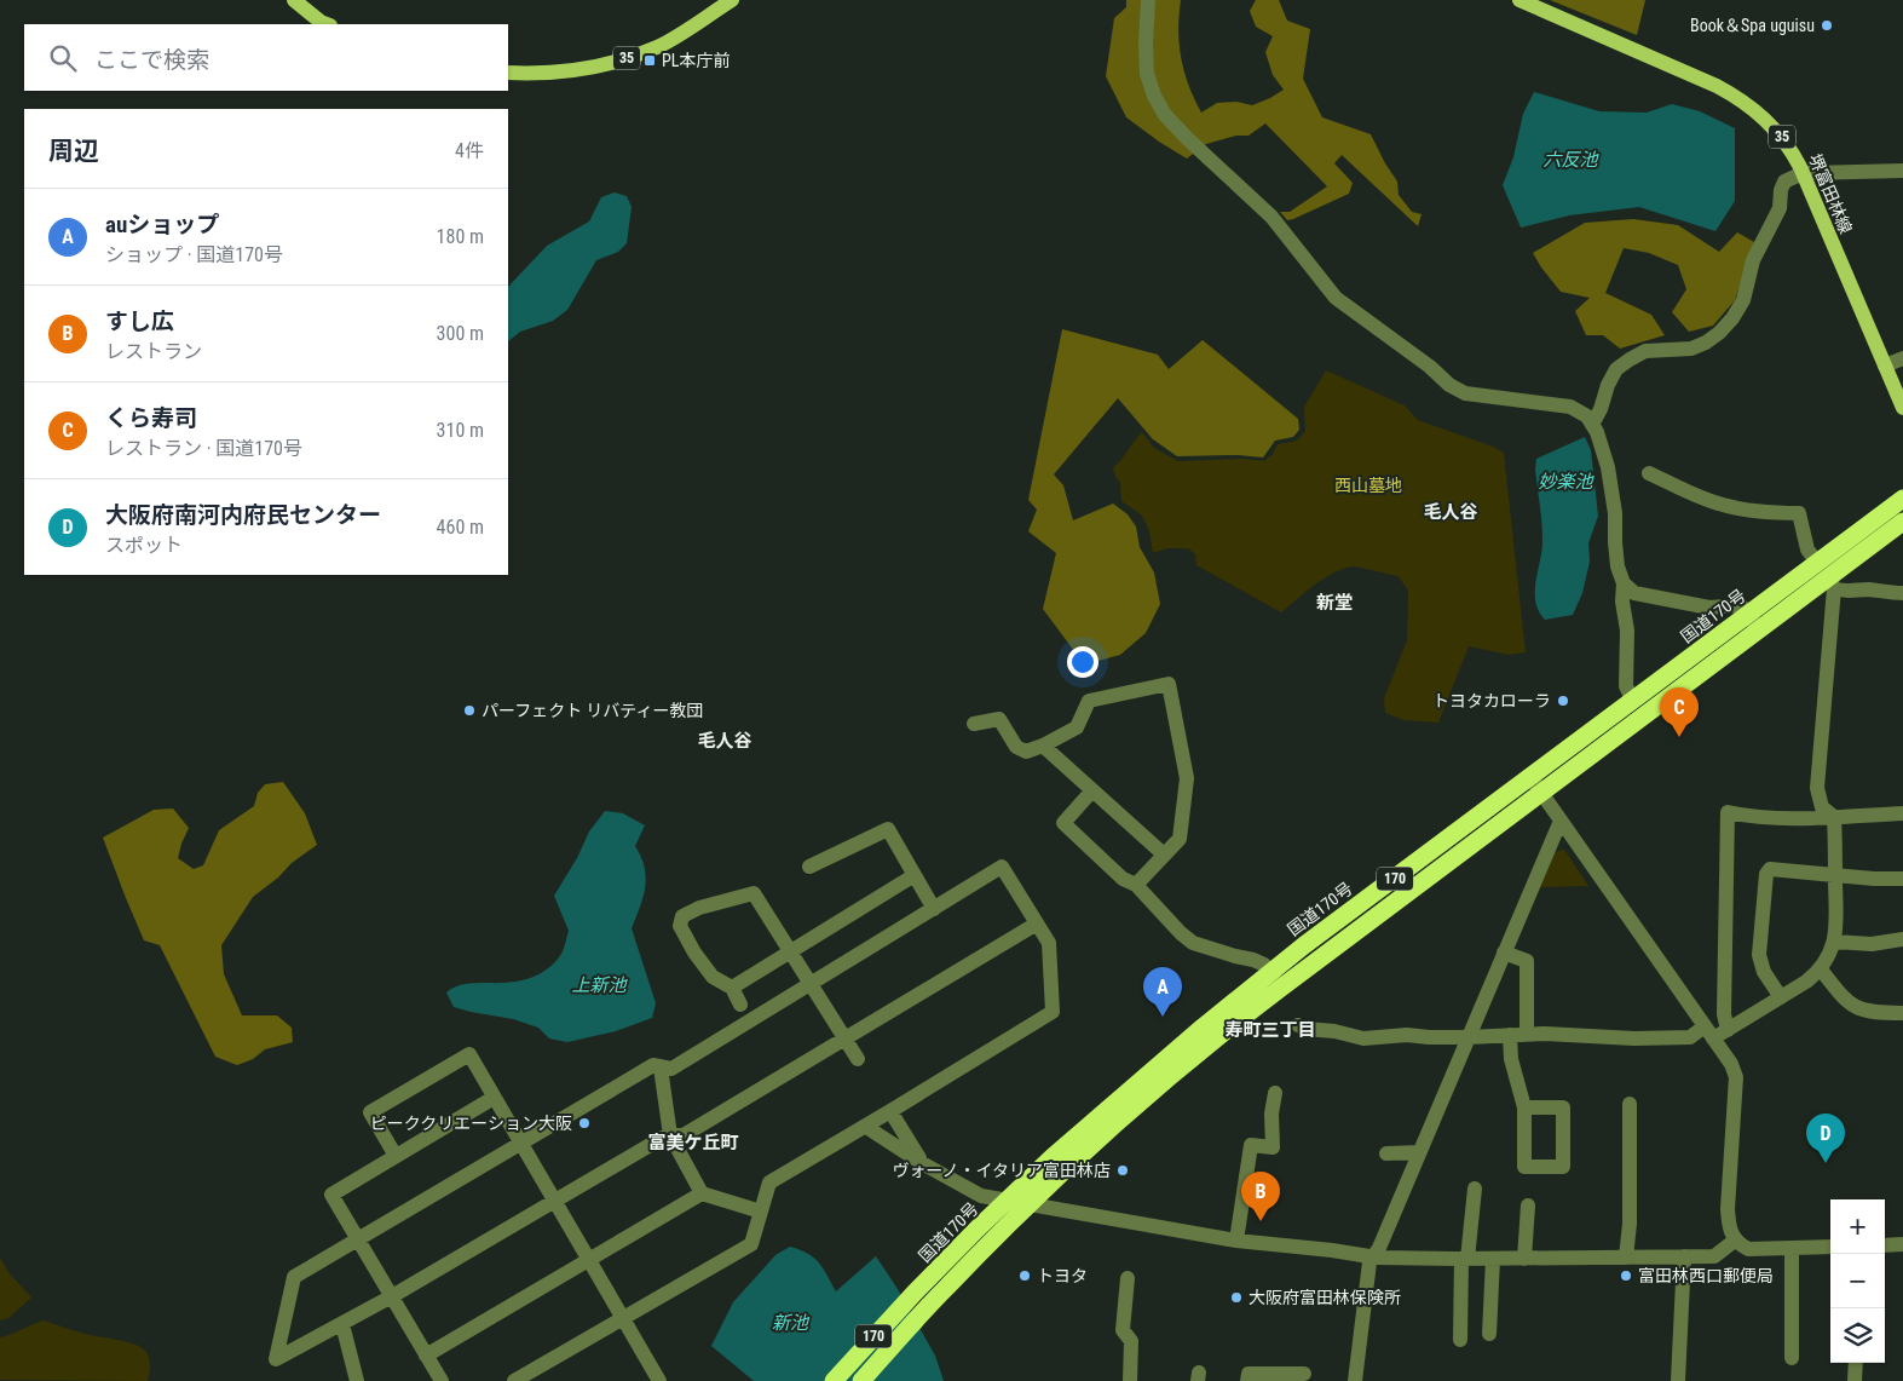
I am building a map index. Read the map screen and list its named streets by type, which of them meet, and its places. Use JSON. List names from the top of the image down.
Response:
{
  "streets": {
    "highway": ["国道170号", "170"],
    "main road": ["35", "堺富田林線"]
  },
  "districts": [
    "毛人谷",
    "新堂",
    "毛人谷",
    "寿町三丁目",
    "富美ケ丘町"
  ],
  "water": [
    "六反池",
    "妙楽池",
    "上新池",
    "新池"
  ],
  "parks": ["西山墓地"],
  "places": {
    "other": [
      "Book＆Spa uguisu",
      "トヨタカローラ",
      "パーフェクト リバティー教団",
      "ピーククリエーション大阪",
      "ヴォーノ・イタリア富田林店",
      "トヨタ",
      "富田林西口郵便局",
      "大阪府富田林保険所"
    ],
    "transit": ["PL本庁前"]
  },
  "page": {
    "search": "ここで検索",
    "heading": ["周辺", "4件"],
    "list": [
      {
        "mark": "A",
        "name": "auショップ",
        "note": "ショップ · 国道170号",
        "value": "180 m"
      },
      {
        "mark": "B",
        "name": "すし広",
        "note": "レストラン",
        "value": "300 m"
      },
      {
        "mark": "C",
        "name": "くら寿司",
        "note": "レストラン · 国道170号",
        "value": "310 m"
      },
      {
        "mark": "D",
        "name": "大阪府南河内府民センター",
        "note": "スポット",
        "value": "460 m"
      }
    ],
    "pins": [
      "C",
      "A",
      "D",
      "B"
    ],
    "map_buttons": ["+", "−"]
  }
}
